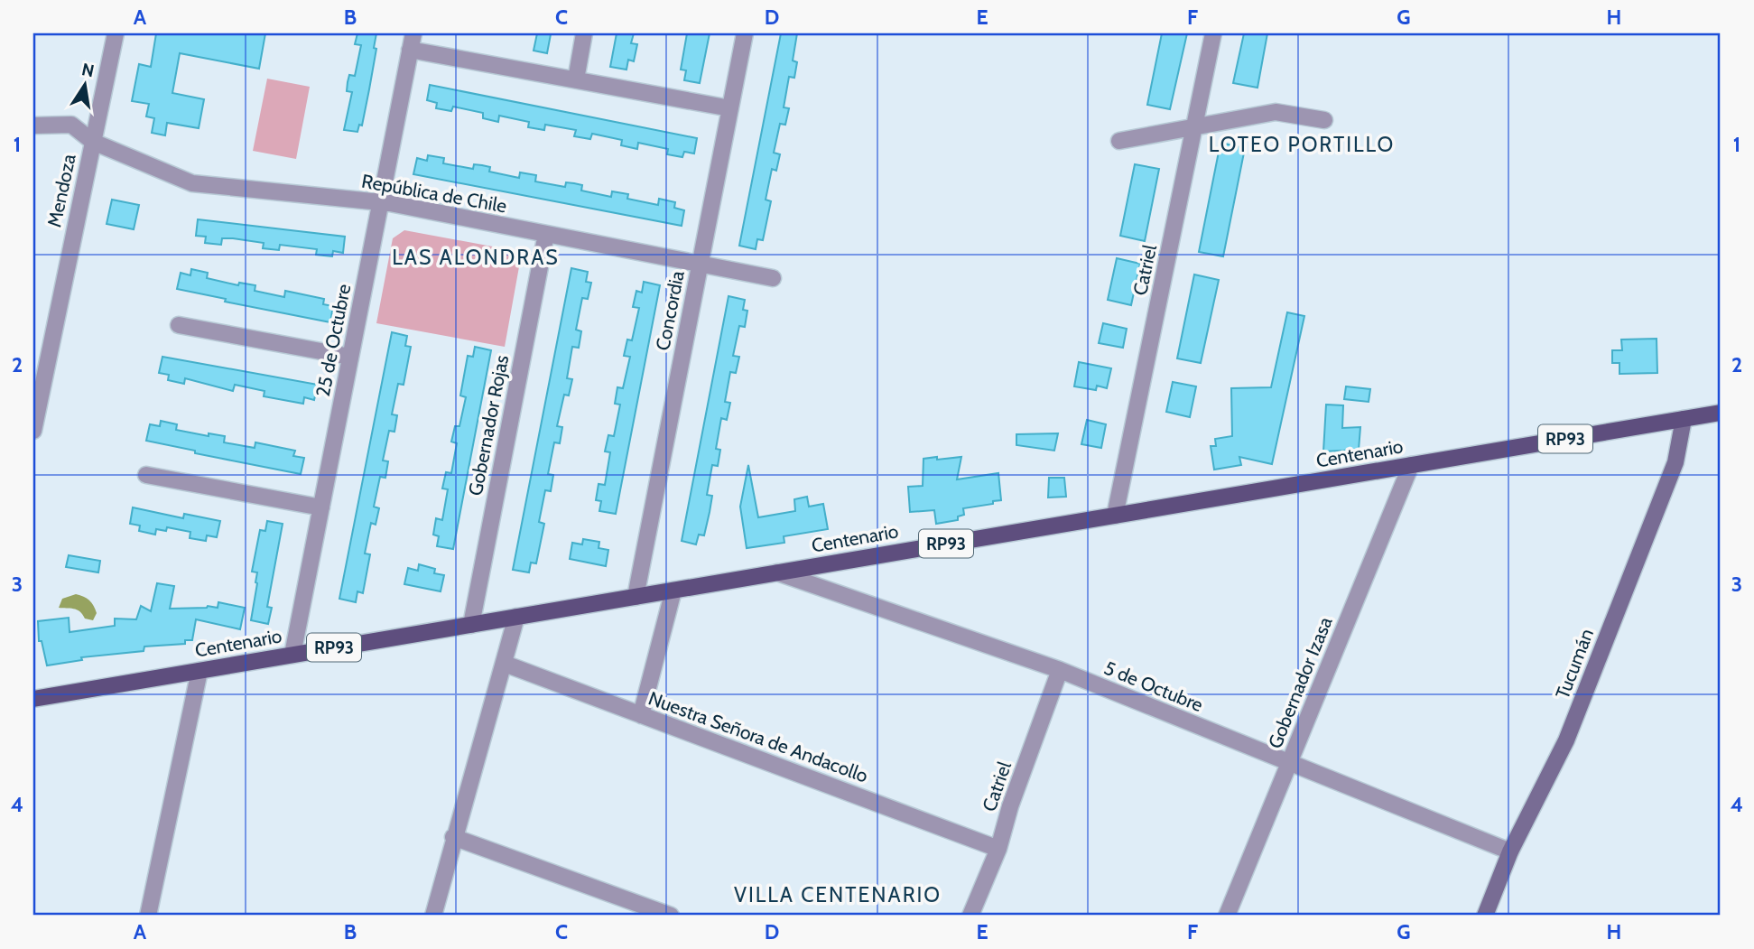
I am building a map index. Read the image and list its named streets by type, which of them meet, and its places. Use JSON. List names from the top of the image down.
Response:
{
  "streets": {
    "main road": ["RP93", "Centenario", "Tucumán"],
    "street": [
      "Mendoza",
      "República de Chile",
      "Catriel",
      "Concordia",
      "25 de Octubre",
      "Gobernador Rojas",
      "Gobernador Izasa",
      "5 de Octubre",
      "Nuestra Señora de Andacollo"
    ]
  },
  "crossings": [
    ["Mendoza", "República de Chile"],
    ["República de Chile", "Concordia"],
    ["República de Chile", "25 de Octubre"],
    ["República de Chile", "Gobernador Rojas"],
    ["Catriel", "Centenario"],
    ["Catriel", "5 de Octubre"],
    ["Catriel", "Nuestra Señora de Andacollo"],
    ["Concordia", "Centenario"],
    ["25 de Octubre", "Centenario"],
    ["Gobernador Rojas", "Centenario"],
    ["Centenario", "Tucumán"],
    ["Centenario", "Gobernador Izasa"],
    ["Centenario", "5 de Octubre"],
    ["Tucumán", "5 de Octubre"],
    ["Gobernador Izasa", "5 de Octubre"]
  ],
  "districts": ["LOTEO PORTILLO", "LAS ALONDRAS", "VILLA CENTENARIO"],
  "north": "top",
  "grid": {
    "columns": [
      "A",
      "B",
      "C",
      "D",
      "E",
      "F",
      "G",
      "H"
    ],
    "rows": [
      "1",
      "2",
      "3",
      "4"
    ]
  }
}
